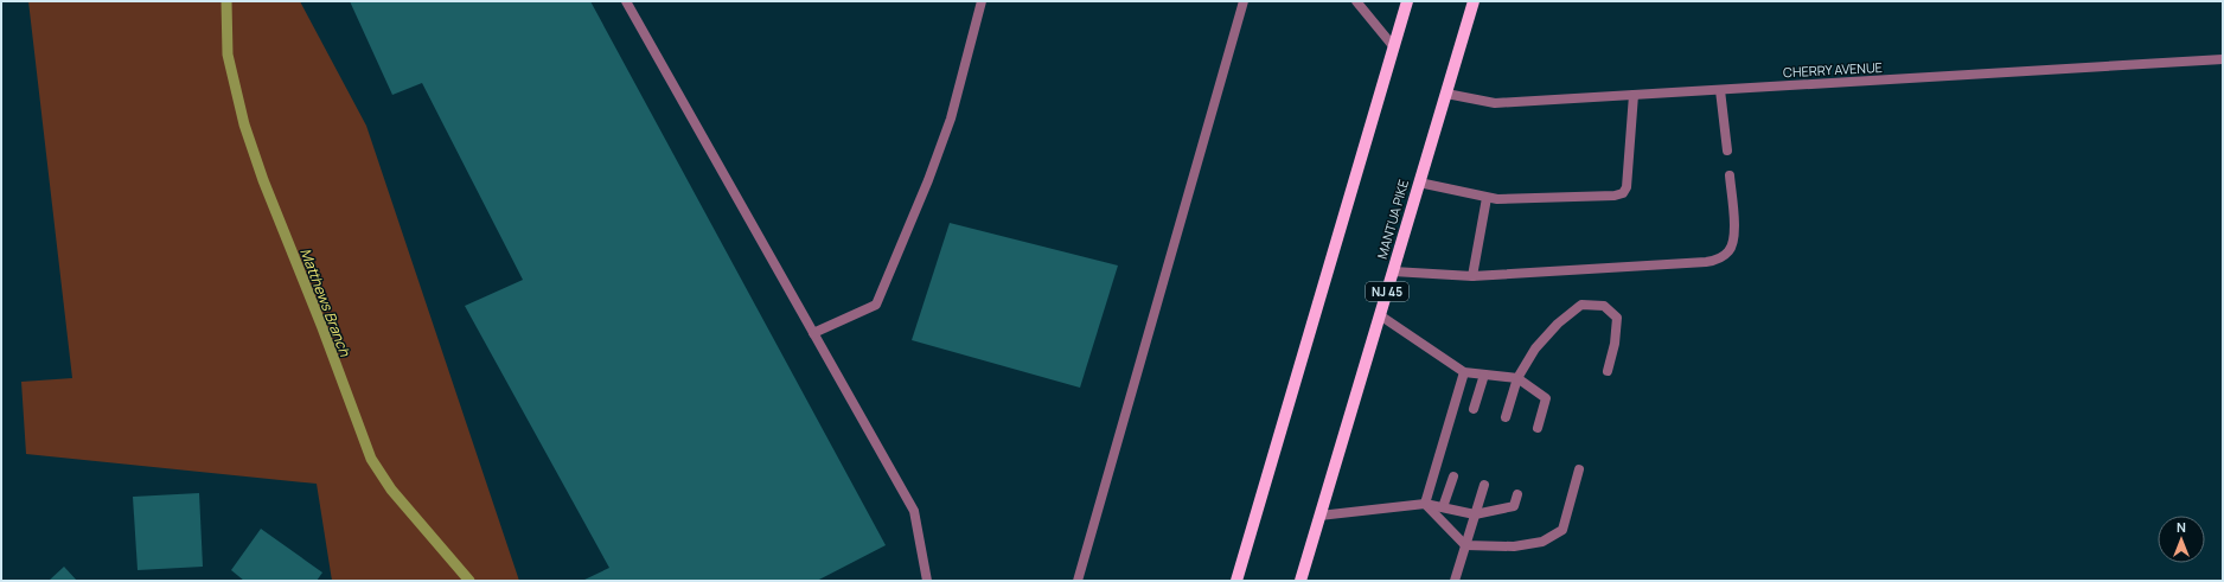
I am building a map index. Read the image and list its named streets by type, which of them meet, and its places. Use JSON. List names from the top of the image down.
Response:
{
  "streets": {
    "main road": ["MANTUA PIKE", "NJ 45"],
    "street": ["CHERRY AVENUE"]
  },
  "crossings": [
    ["CHERRY AVENUE", "MANTUA PIKE"]
  ],
  "water": ["Matthews Branch"],
  "north": "top"
}
